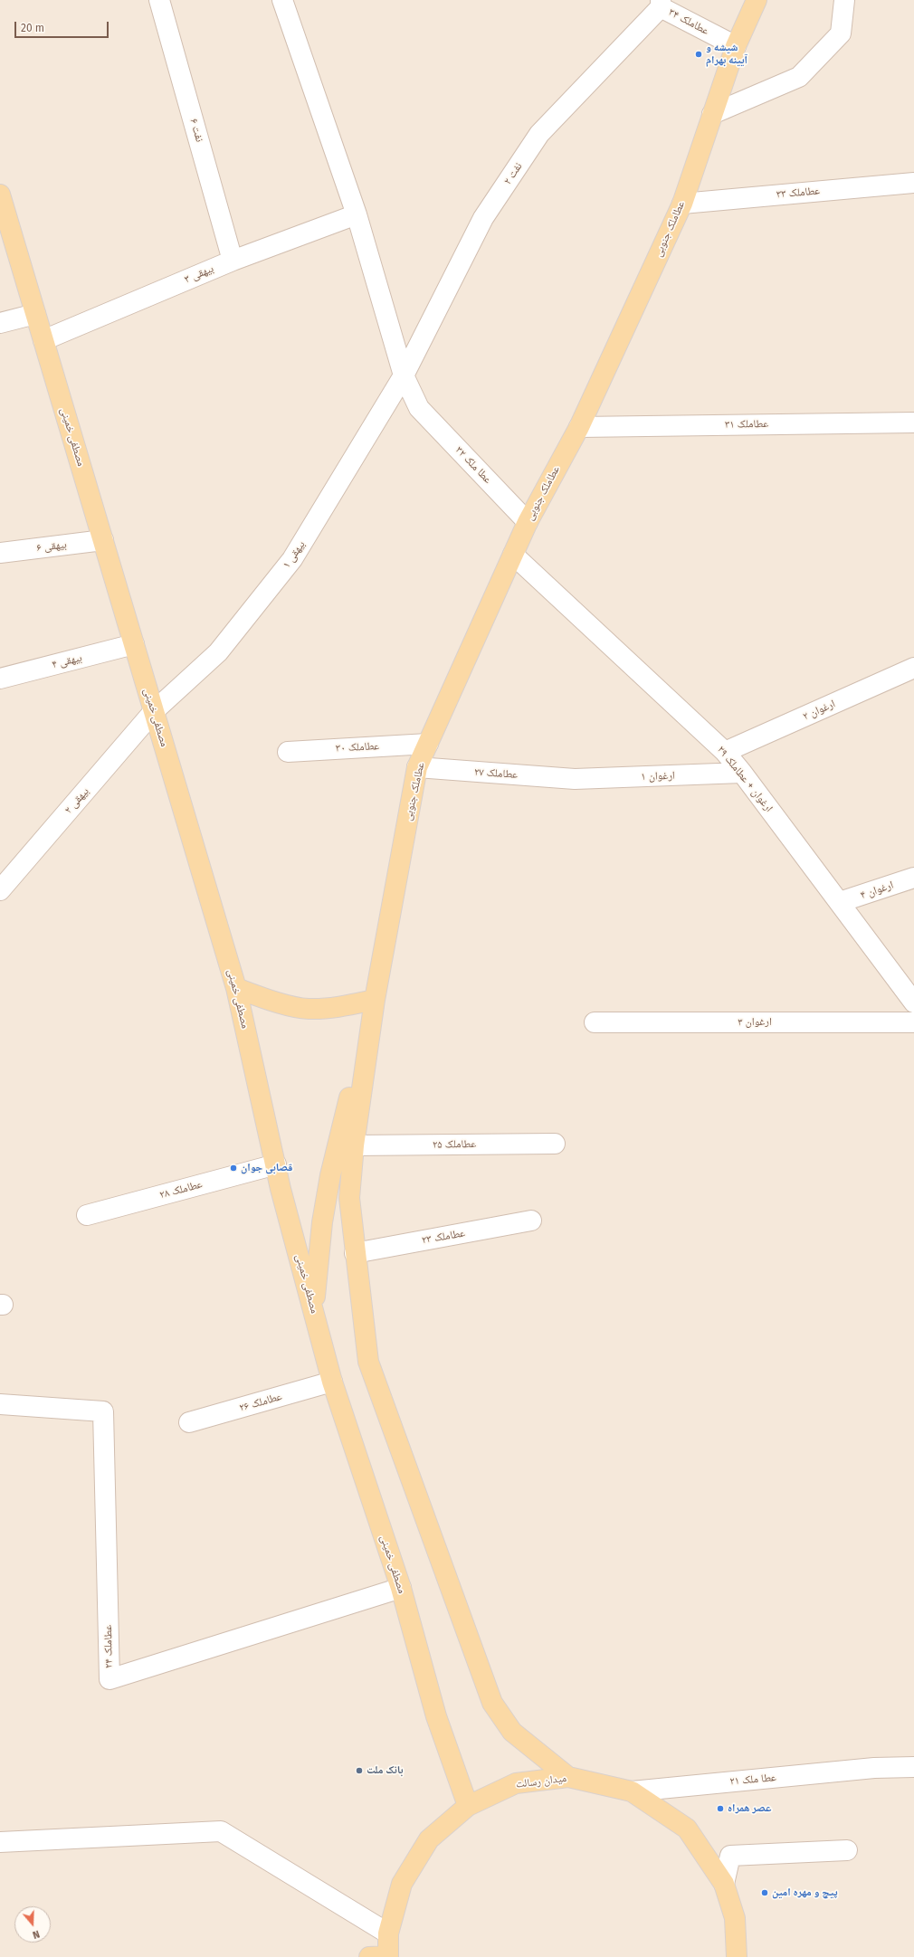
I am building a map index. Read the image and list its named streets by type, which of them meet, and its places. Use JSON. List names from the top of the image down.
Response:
{
  "streets": {
    "main road": ["عطاملک جنوبی", "مصطفی خمینی", "میدان رسالت"],
    "street": [
      "عطاملک ۳۴",
      "نفت ۶",
      "نفت ۲",
      "عطاملک ۳۳",
      "بیهقی ۳",
      "عطاملک ۳۱",
      "عطا ملک ۳۲",
      "بیهقی ۶",
      "بیهقی ۱",
      "بیهقی ۴",
      "ارغوان ۲",
      "عطاملک ۳۰",
      "عطاملک ۲۷",
      "ارغوان ۱",
      "ارغوان + عطاملک ۲۹",
      "بیهقی ۲",
      "ارغوان ۴",
      "ارغوان ۳",
      "عطاملک ۲۵",
      "عطاملک ۲۸",
      "عطاملک ۲۳",
      "عطاملک ۲۶",
      "عطاملک ۲۴",
      "عطا ملک ۲۱"
    ]
  },
  "crossings": [
    ["عطاملک ۳۴", "نفت ۲"],
    ["عطاملک ۳۴", "عطاملک جنوبی"],
    ["نفت ۶", "بیهقی ۳"],
    ["نفت ۲", "عطا ملک ۳۲"],
    ["نفت ۲", "بیهقی ۱"],
    ["عطاملک ۳۳", "عطاملک جنوبی"],
    ["عطاملک جنوبی", "عطاملک ۳۱"],
    ["عطاملک جنوبی", "عطا ملک ۳۲"],
    ["عطاملک جنوبی", "عطاملک ۳۰"],
    ["عطاملک جنوبی", "عطاملک ۲۷"],
    ["عطاملک جنوبی", "ارغوان + عطاملک ۲۹"],
    ["بیهقی ۳", "مصطفی خمینی"],
    ["بیهقی ۳", "عطا ملک ۳۲"],
    ["مصطفی خمینی", "بیهقی ۶"],
    ["مصطفی خمینی", "بیهقی ۱"],
    ["مصطفی خمینی", "بیهقی ۴"],
    ["مصطفی خمینی", "بیهقی ۲"],
    ["مصطفی خمینی", "عطاملک ۲۸"],
    ["مصطفی خمینی", "عطاملک ۲۶"],
    ["مصطفی خمینی", "عطاملک ۲۴"],
    ["مصطفی خمینی", "میدان رسالت"],
    ["عطا ملک ۳۲", "بیهقی ۱"],
    ["بیهقی ۱", "بیهقی ۲"],
    ["ارغوان ۲", "ارغوان + عطاملک ۲۹"],
    ["عطاملک ۲۷", "ارغوان ۱"],
    ["ارغوان ۱", "ارغوان + عطاملک ۲۹"],
    ["ارغوان + عطاملک ۲۹", "ارغوان ۴"],
    ["عطا ملک ۲۱", "میدان رسالت"]
  ],
  "places": [
    "شیشه و آیینه بهرام",
    "قصابی جوان",
    "بانک ملت",
    "عصر همراه",
    "پیچ و مهره امین"
  ],
  "scale_bar": "20 m",
  "north": "bottom"
}
